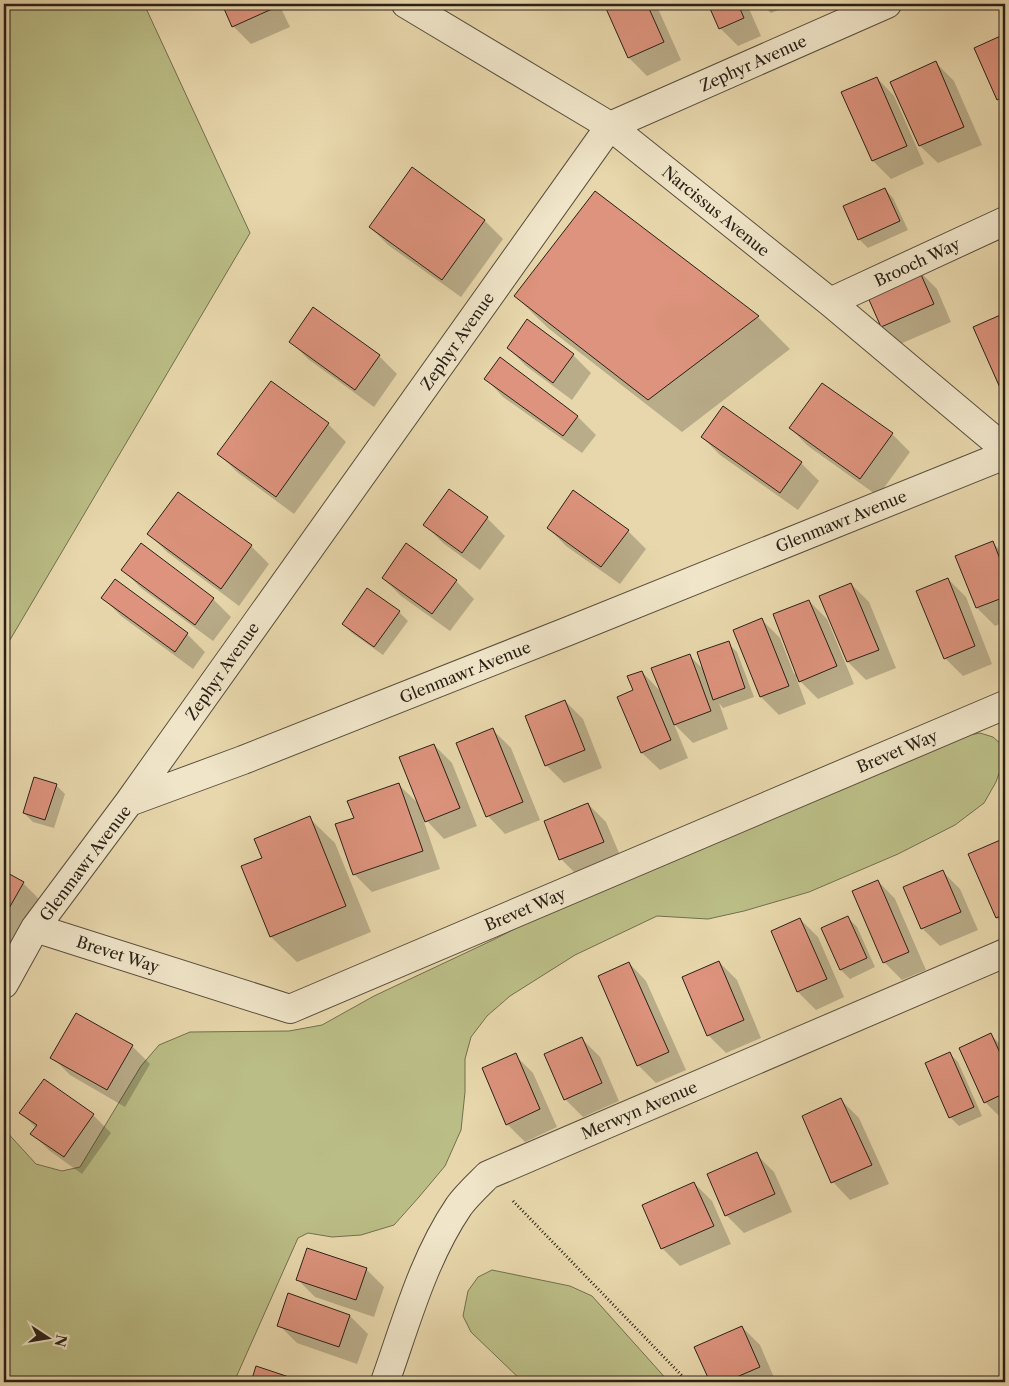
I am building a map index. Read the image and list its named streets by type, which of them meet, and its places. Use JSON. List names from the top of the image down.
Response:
{
  "streets": {
    "street": [
      "Zephyr Avenue",
      "Narcissus Avenue",
      "Brooch Way",
      "Glenmawr Avenue",
      "Brevet Way",
      "Merwyn Avenue"
    ]
  },
  "crossings": [
    ["Zephyr Avenue", "Narcissus Avenue"],
    ["Zephyr Avenue", "Glenmawr Avenue"],
    ["Narcissus Avenue", "Brooch Way"],
    ["Glenmawr Avenue", "Brevet Way"]
  ],
  "north": "right"
}
